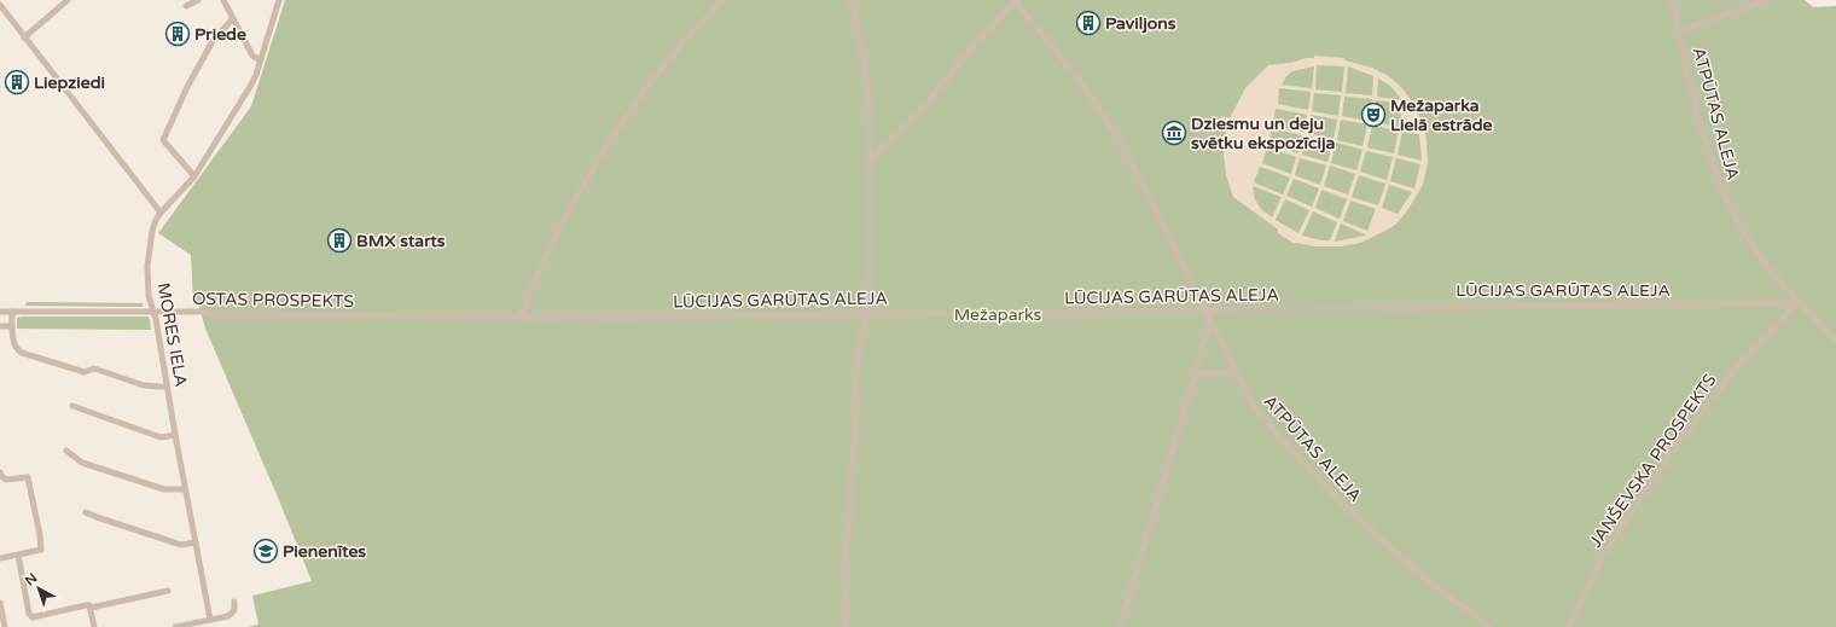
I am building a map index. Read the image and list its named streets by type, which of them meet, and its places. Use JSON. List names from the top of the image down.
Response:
{
  "streets": {
    "street": [
      "ATPŪTAS ALEJA",
      "LŪCIJAS GARŪTAS ALEJA",
      "OSTAS PROSPEKTS",
      "MORES IELA",
      "JANŠEVSKA PROSPEKTS"
    ]
  },
  "crossings": [
    ["ATPŪTAS ALEJA", "LŪCIJAS GARŪTAS ALEJA"],
    ["ATPŪTAS ALEJA", "JANŠEVSKA PROSPEKTS"],
    ["LŪCIJAS GARŪTAS ALEJA", "OSTAS PROSPEKTS"],
    ["LŪCIJAS GARŪTAS ALEJA", "JANŠEVSKA PROSPEKTS"],
    ["OSTAS PROSPEKTS", "MORES IELA"]
  ],
  "parks": ["Mežaparks"],
  "places": {
    "building": [
      "Paviljons",
      "Priede",
      "Liepziedi",
      "BMX starts"
    ],
    "theatre": ["Mežaparka Lielā estrāde"],
    "museum": ["Dziesmu un deju svētku ekspozīcija"],
    "school or university": ["Pienenītes"]
  },
  "north": "top left"
}
